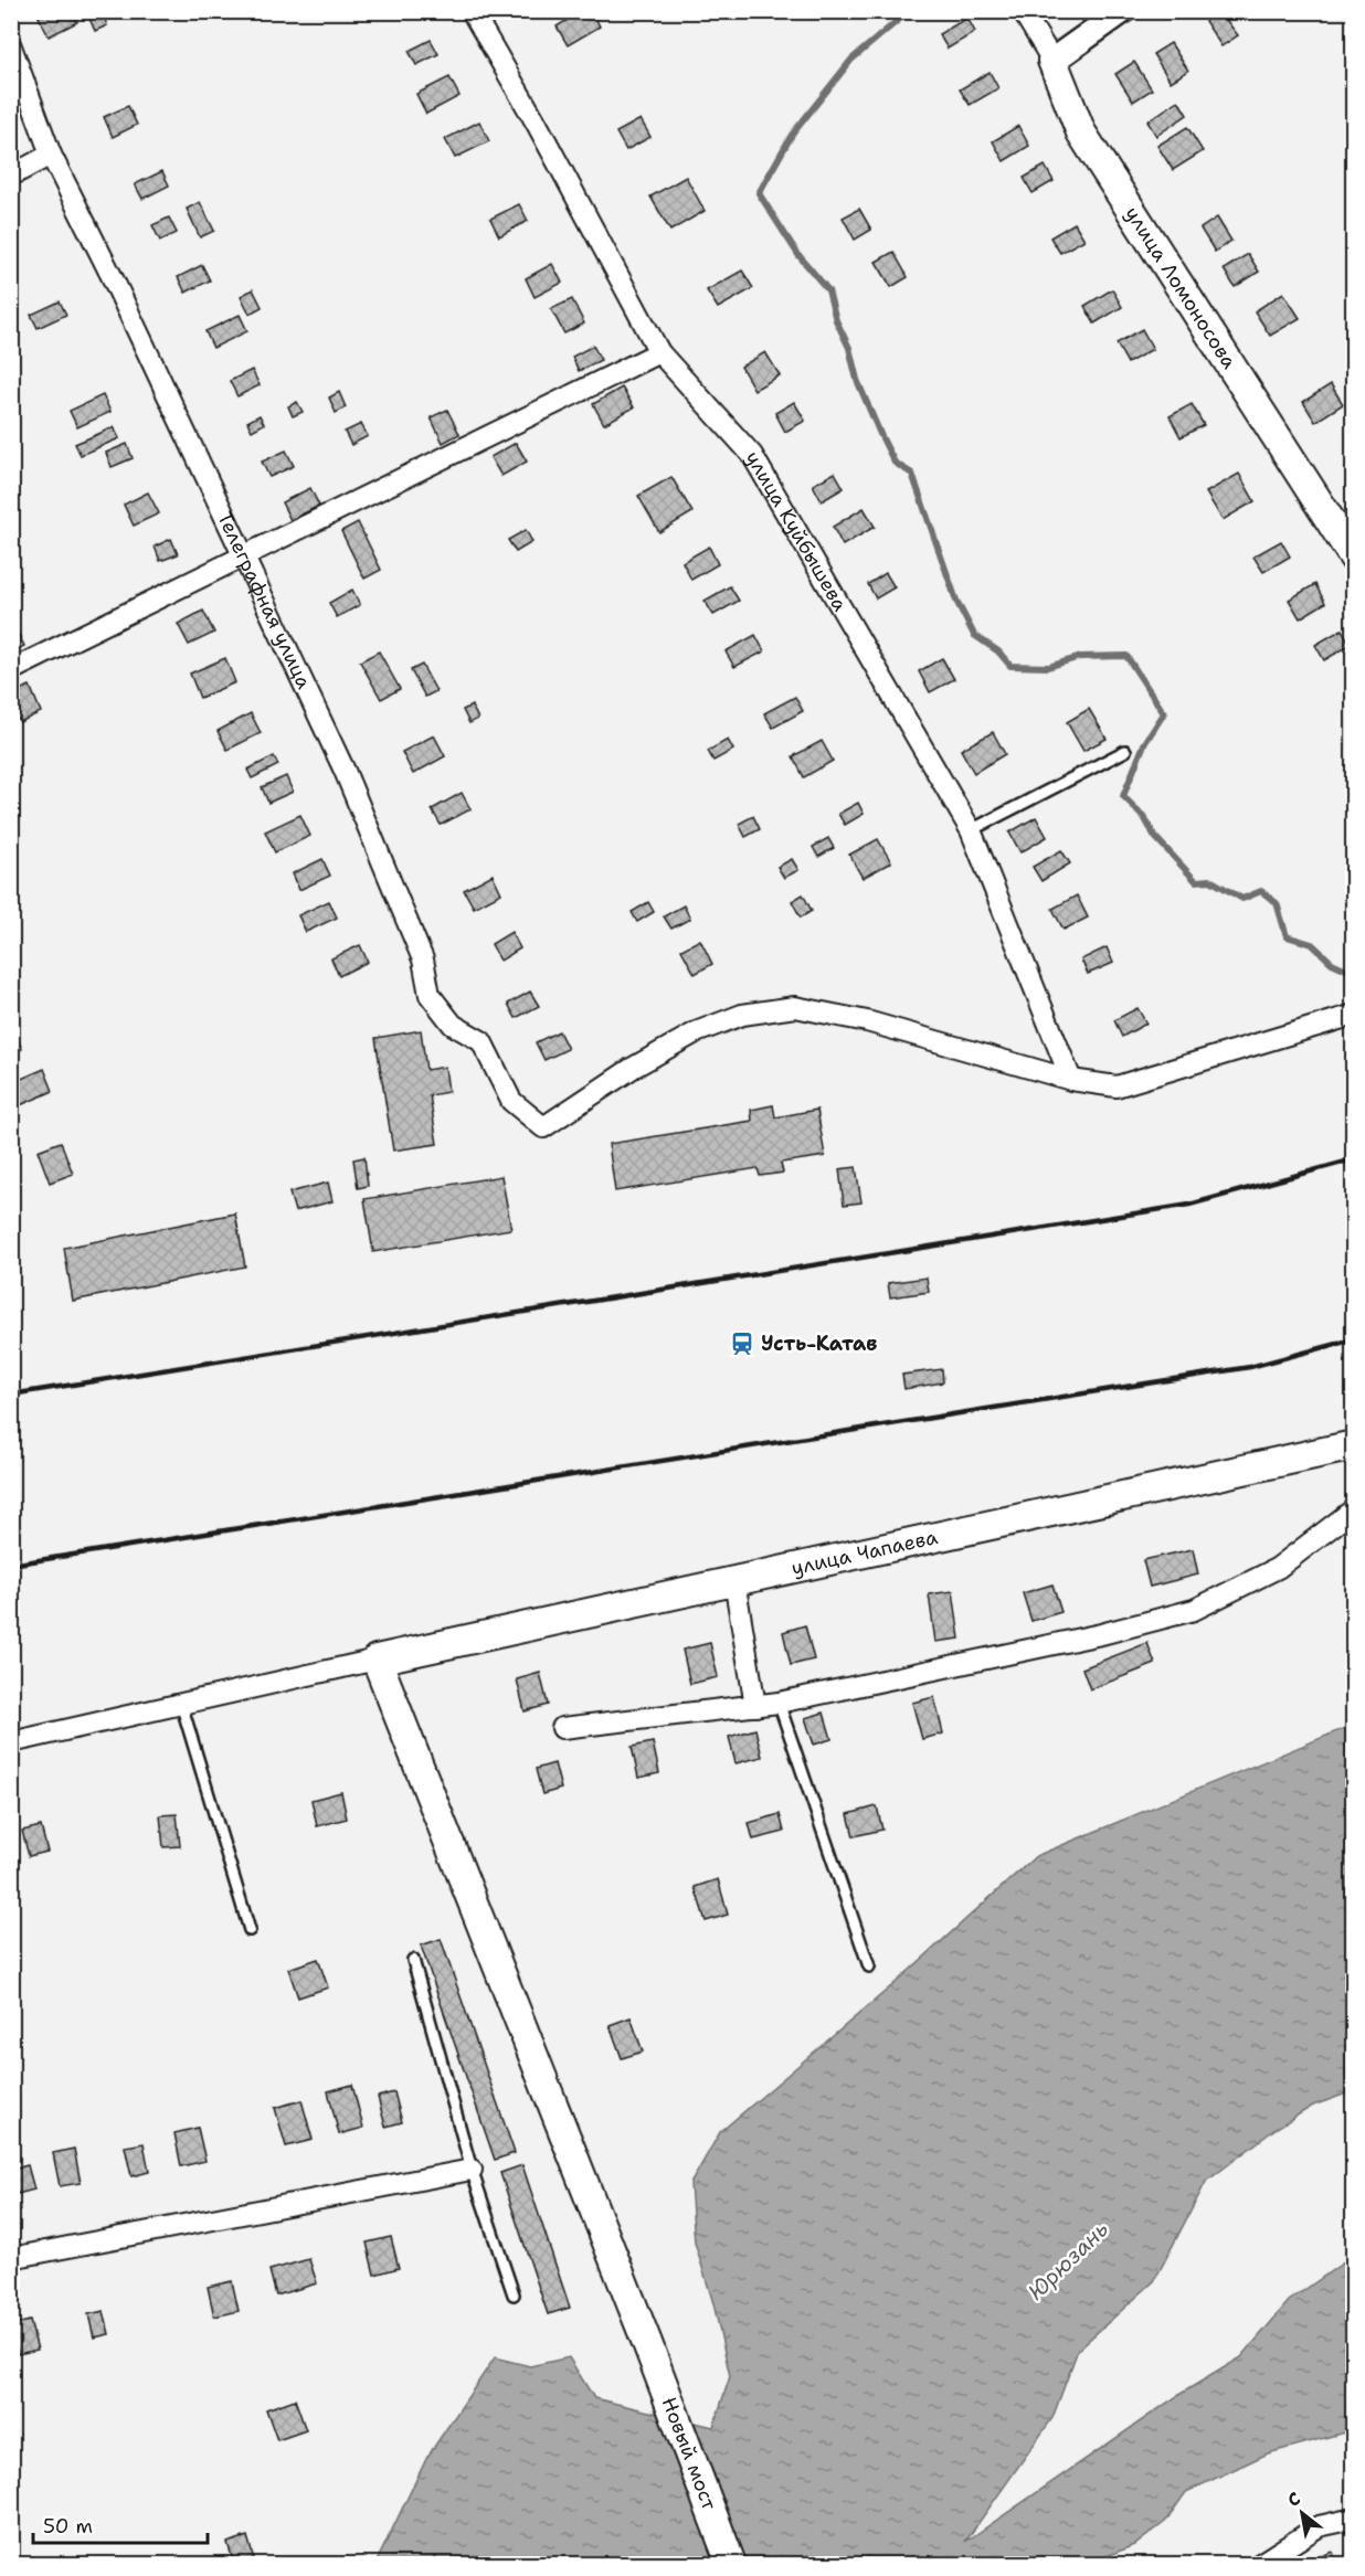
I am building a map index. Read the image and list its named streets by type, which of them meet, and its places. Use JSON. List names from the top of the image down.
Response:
{
  "streets": {
    "main road": ["улица Ломоносова", "улица Чапаева", "Новый мост"],
    "street": ["улица Куйбышева", "Телеграфная улица"]
  },
  "crossings": [
    ["улица Куйбышева", "Телеграфная улица"],
    ["улица Чапаева", "Новый мост"]
  ],
  "water": ["Юрюзань"],
  "places": {
    "station": ["Усть-Катав"]
  },
  "scale_bar": "50 m",
  "north": "top left"
}
